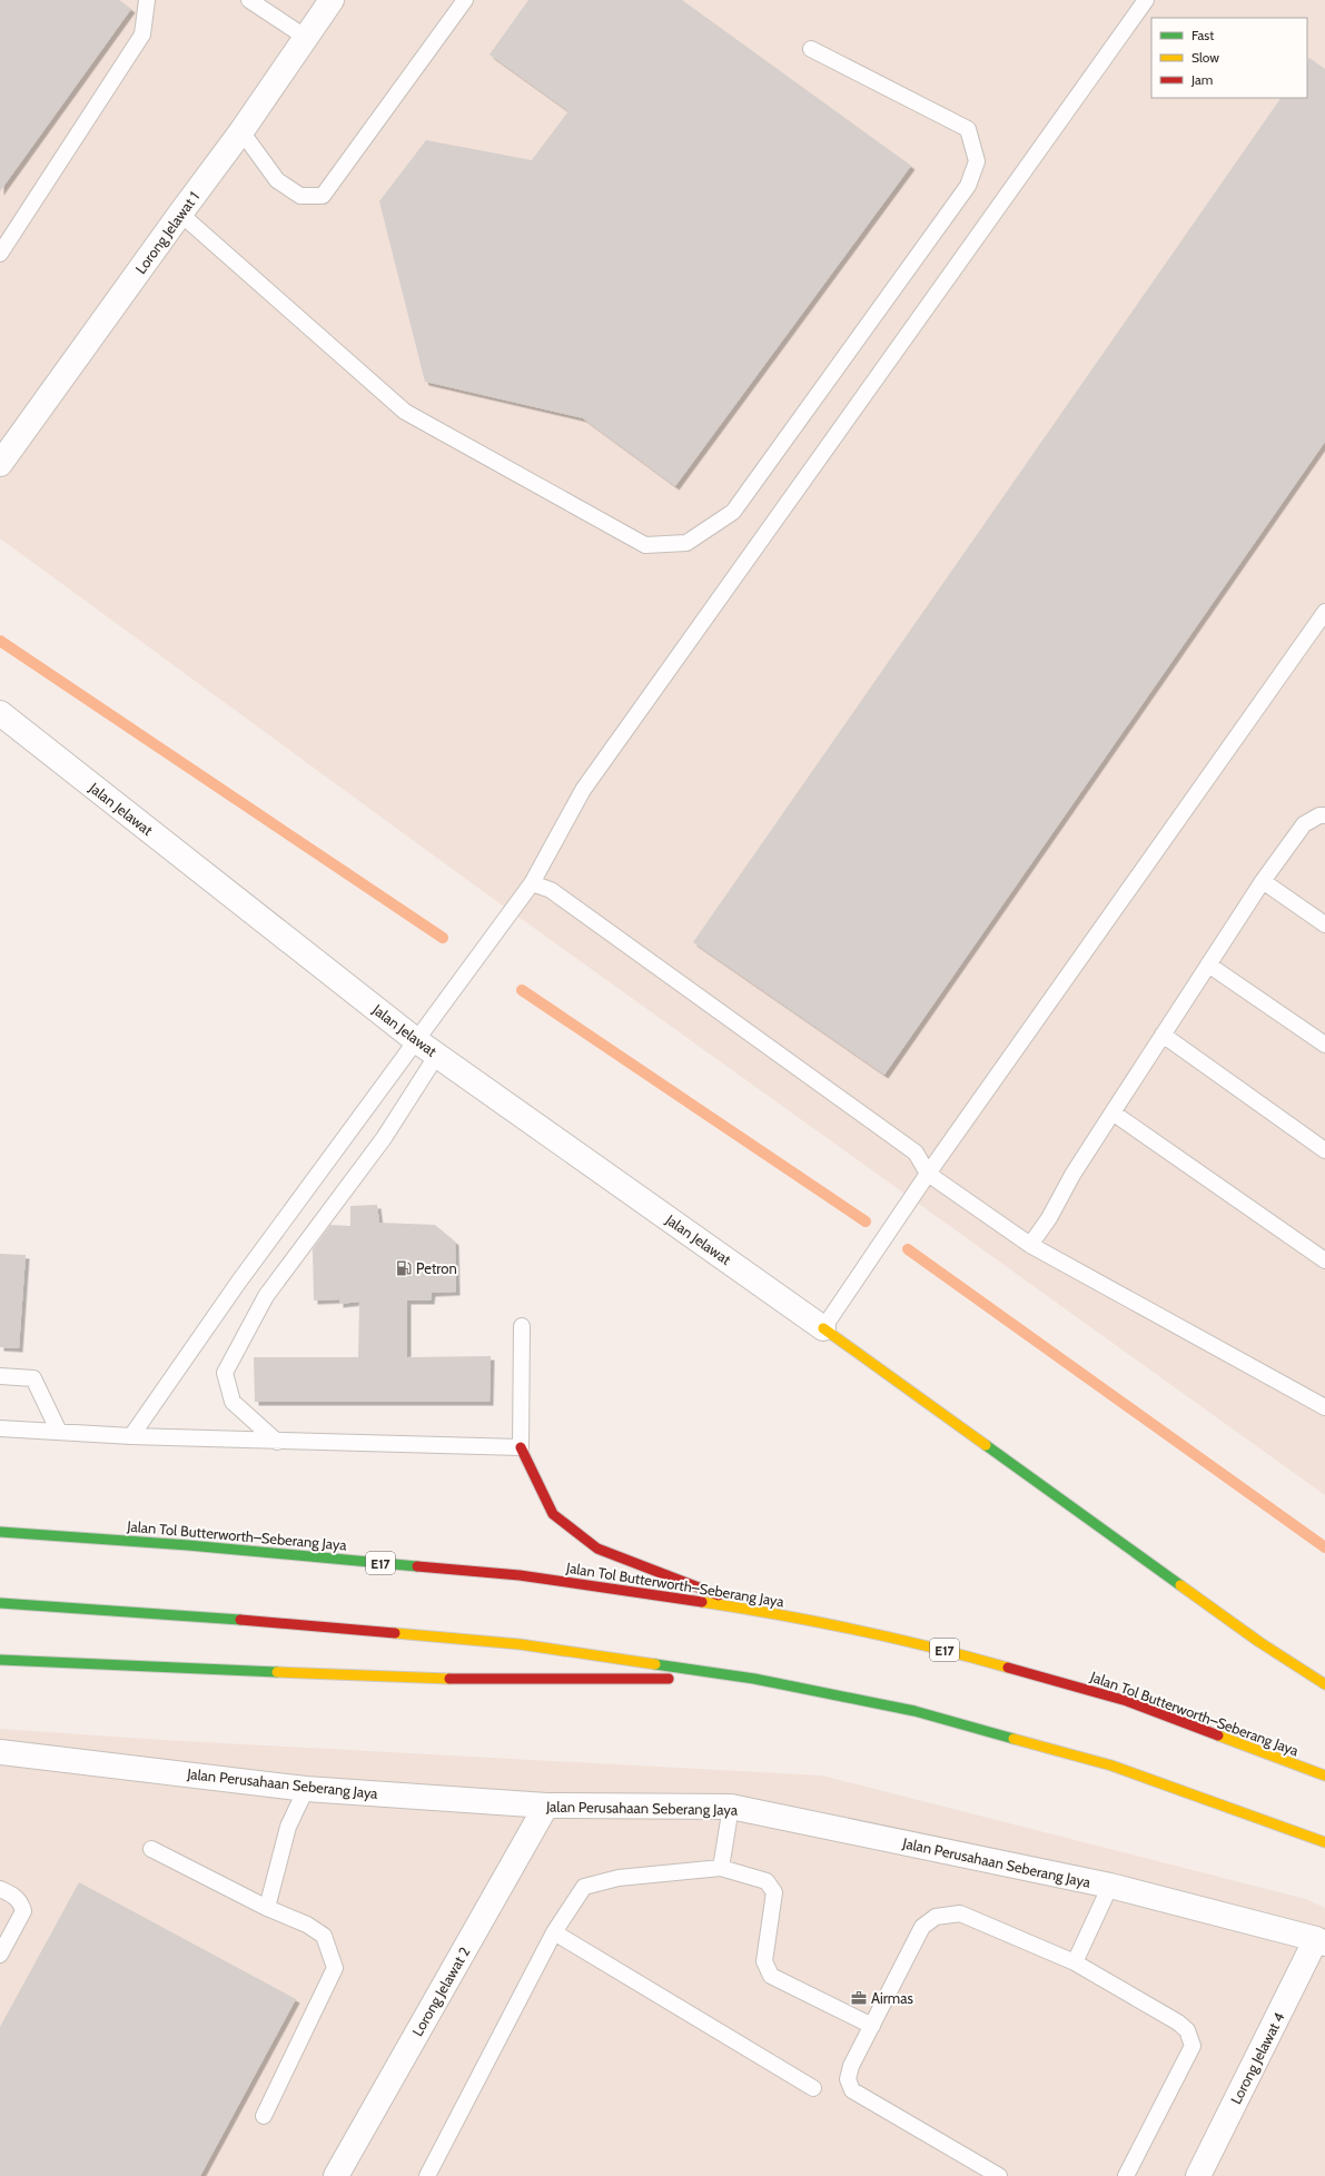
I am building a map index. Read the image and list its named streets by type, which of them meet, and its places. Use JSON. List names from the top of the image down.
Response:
{
  "streets": {
    "highway": ["Jalan Tol Butterworth–Seberang Jaya", "E17"],
    "street": [
      "Lorong Jelawat 1",
      "Jalan Jelawat",
      "Jalan Perusahaan Seberang Jaya",
      "Lorong Jelawat 2",
      "Lorong Jelawat 4"
    ]
  },
  "crossings": [
    ["Jalan Perusahaan Seberang Jaya", "Lorong Jelawat 2"],
    ["Jalan Perusahaan Seberang Jaya", "Lorong Jelawat 4"]
  ],
  "places": {
    "fuel station": ["Petron"],
    "office": ["Airmas"]
  },
  "legend": ["Fast", "Slow", "Jam"]
}
